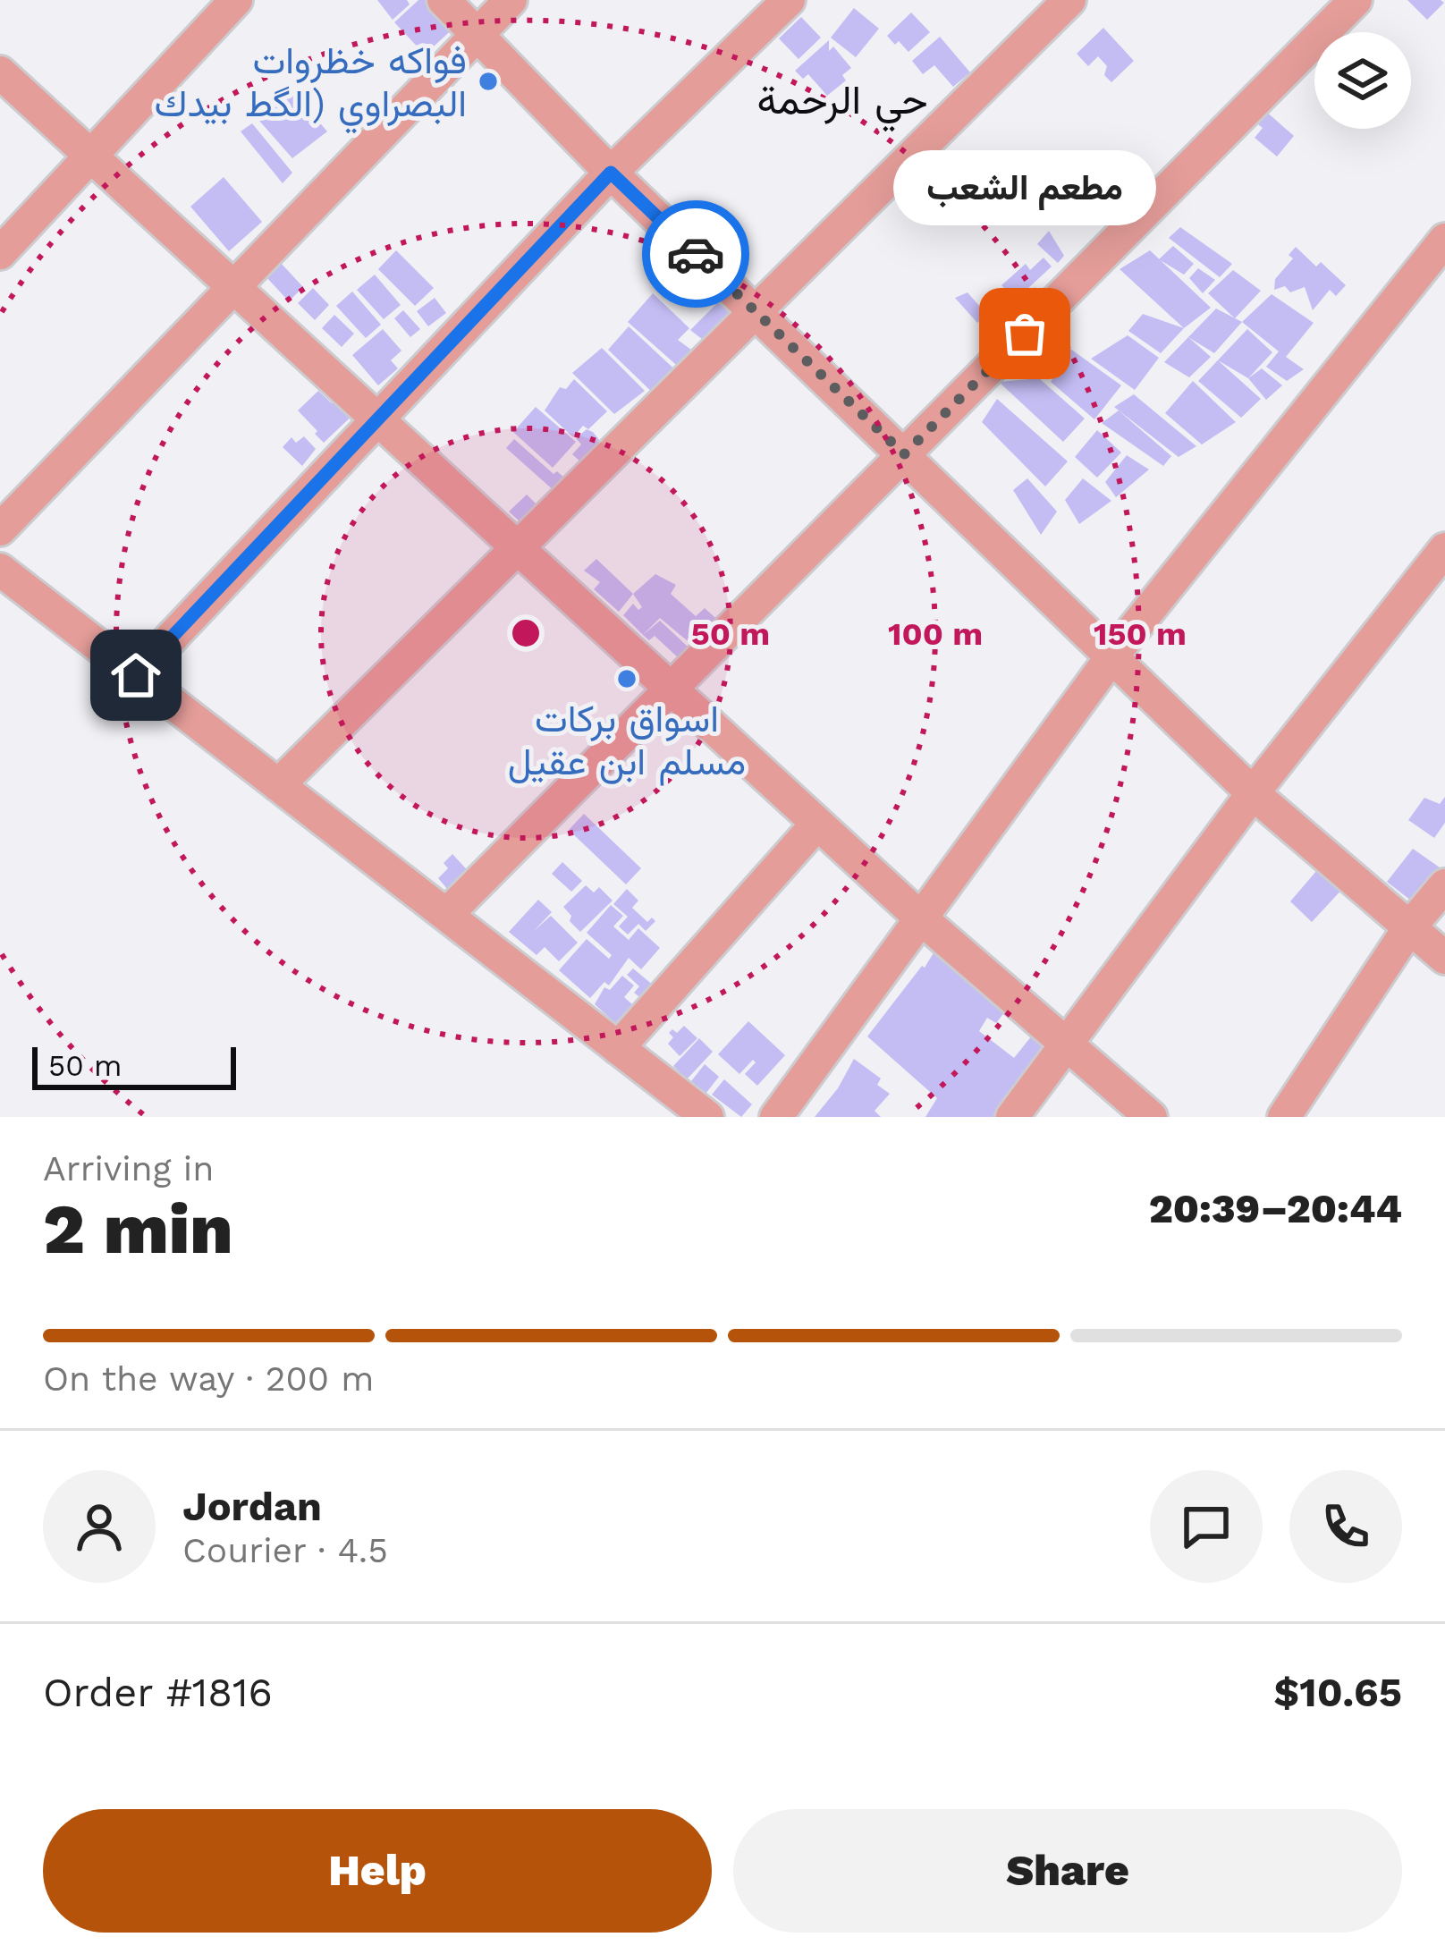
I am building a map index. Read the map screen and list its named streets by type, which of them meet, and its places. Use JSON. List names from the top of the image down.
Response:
{
  "districts": ["حي الرحمة"],
  "places": ["فواكه خظروات البصراوي (الگط بيدك", "مطعم الشعب", "اسواق بركات مسلم ابن عقيل"],
  "scale_bar": "50 m",
  "page": {
    "bubble": "مطعم الشعب",
    "scale": "50 m",
    "heading": ["2 min", "Arriving in", "20:39–20:44"],
    "panel": [
      "Jordan",
      "Courier · 4.5",
      "Order #1816",
      "$10.65"
    ],
    "bar": "On the way · 200 m",
    "buttons": ["Help", "Share"]
  },
  "rings": ["50 m", "100 m", "150 m"]
}
